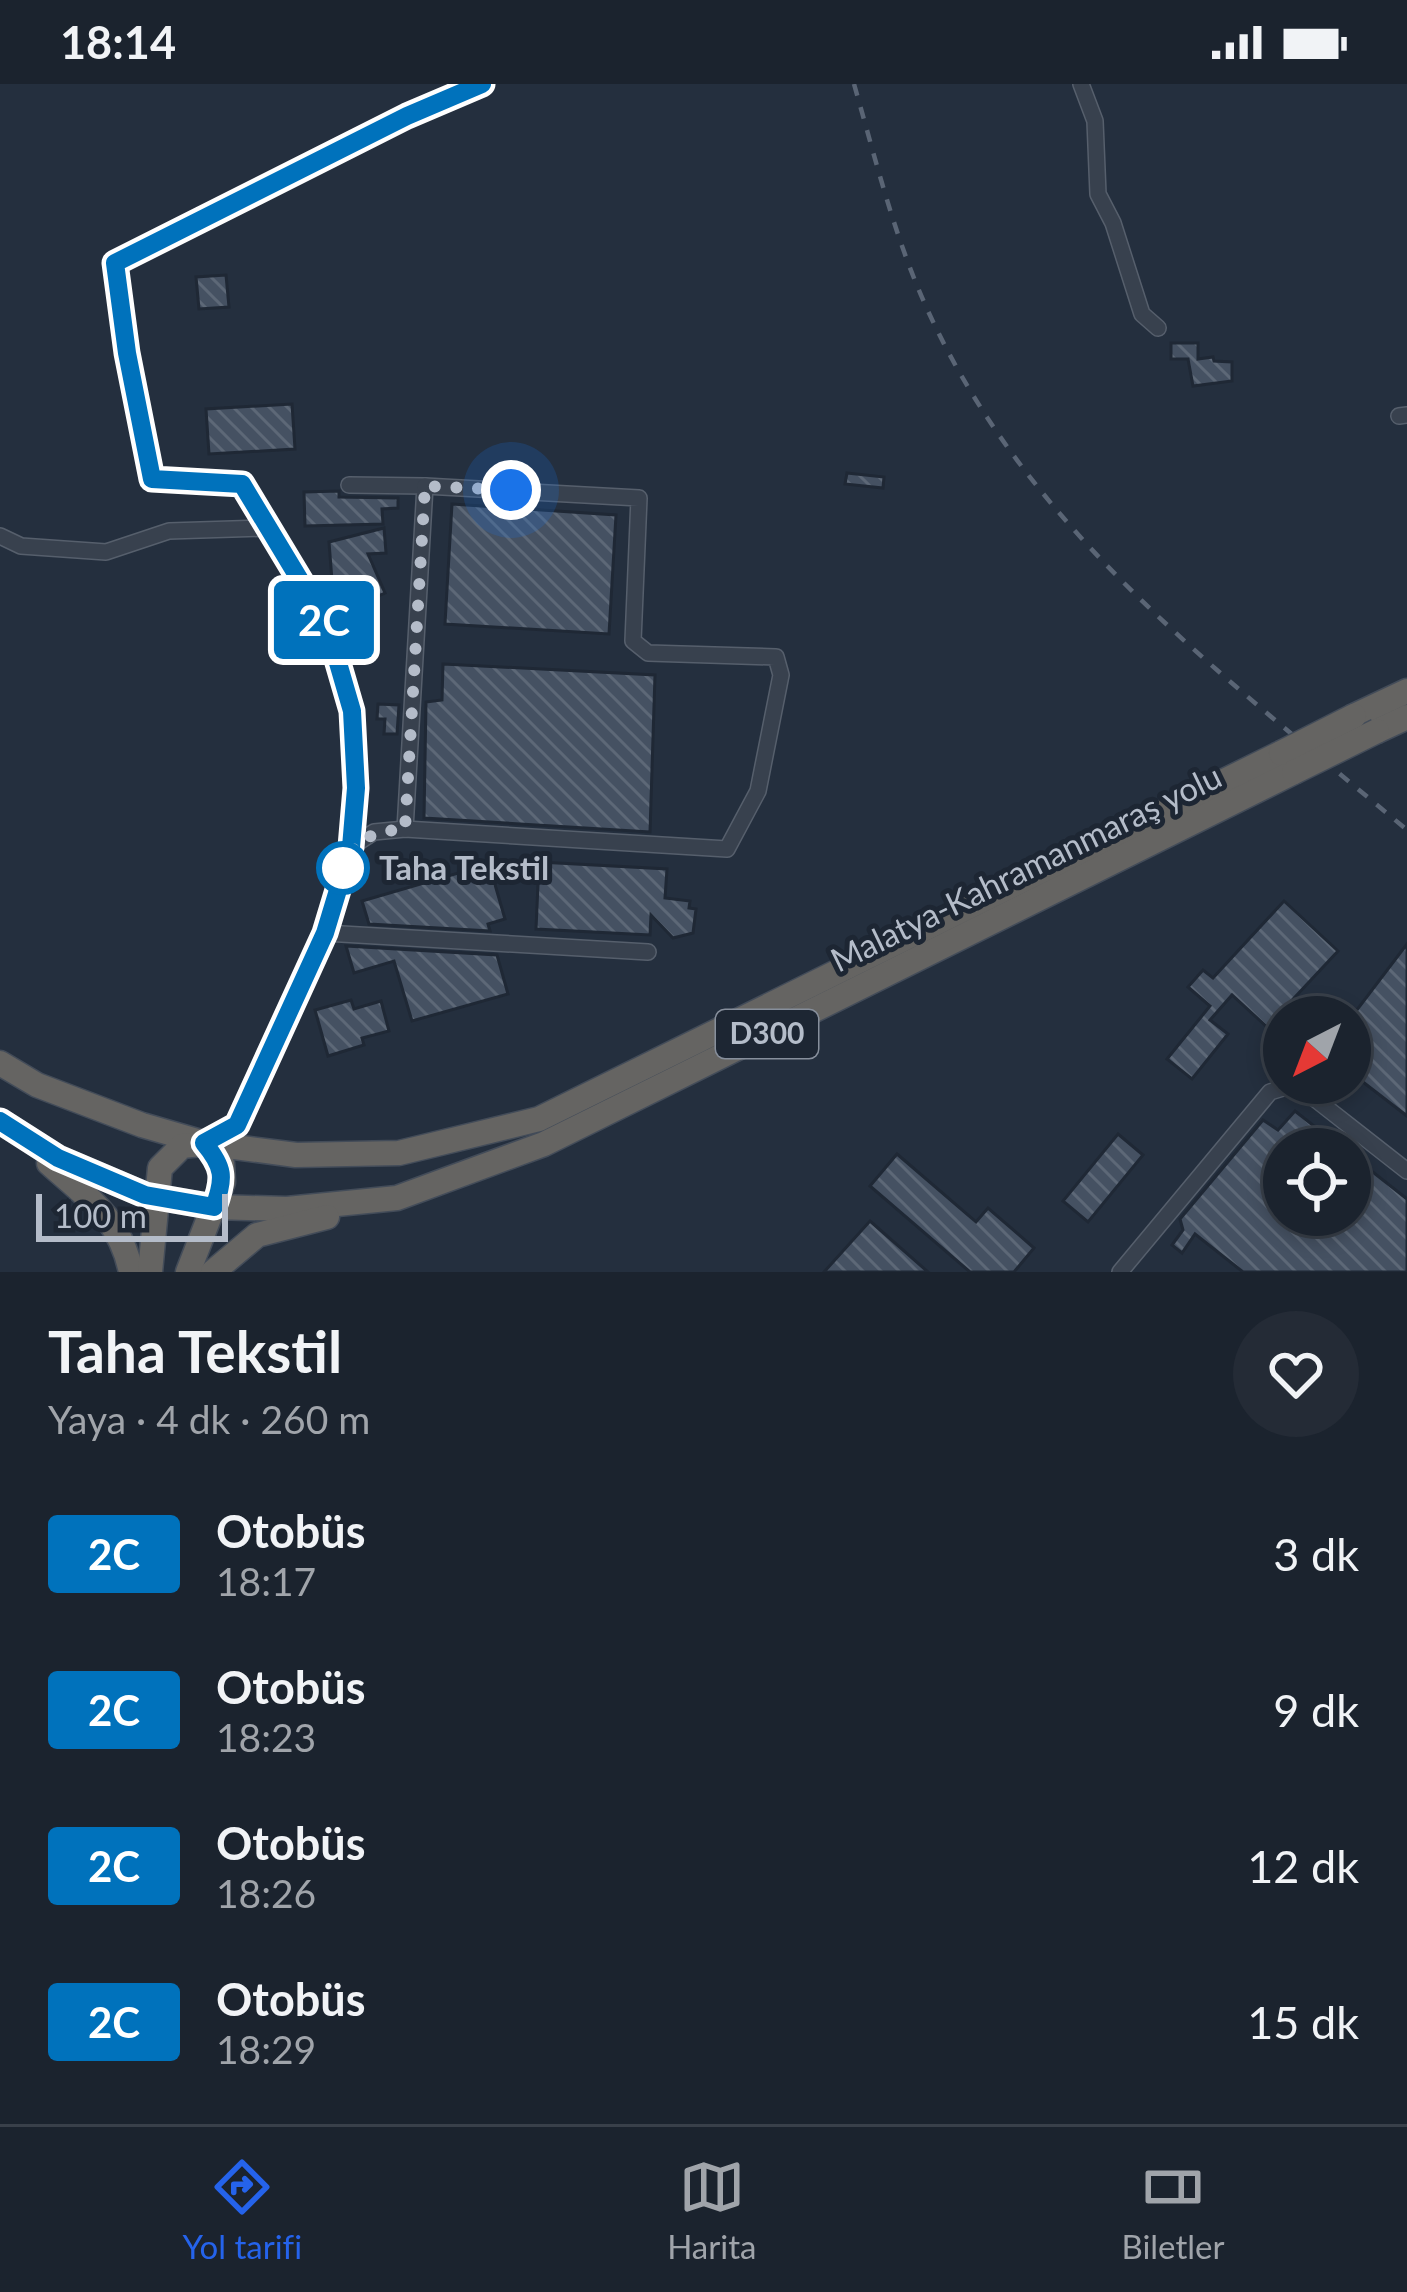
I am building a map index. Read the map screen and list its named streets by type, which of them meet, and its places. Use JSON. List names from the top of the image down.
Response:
{
  "streets": {
    "highway": ["Malatya-Kahramanmaraş yolu", "D300"]
  },
  "crossings": [
    ["Malatya-Kahramanmaraş yolu", "D300"]
  ],
  "places": ["Taha Tekstil"],
  "lines": ["bus line 2C"],
  "scale_bar": "100 m",
  "north": "bottom left",
  "page": {
    "status": "18:14",
    "on_map": "2C",
    "scale": "100 m",
    "heading": ["Taha Tekstil", "Yaya · 4 dk · 260 m"],
    "list": [
      {
        "mark": "2C",
        "name": "Otobüs",
        "note": "18:17",
        "value": "3 dk"
      },
      {
        "mark": "2C",
        "name": "Otobüs",
        "note": "18:23",
        "value": "9 dk"
      },
      {
        "mark": "2C",
        "name": "Otobüs",
        "note": "18:26",
        "value": "12 dk"
      },
      {
        "mark": "2C",
        "name": "Otobüs",
        "note": "18:29",
        "value": "15 dk"
      }
    ],
    "tabs": ["Yol tarifi", "Harita", "Biletler"]
  }
}
